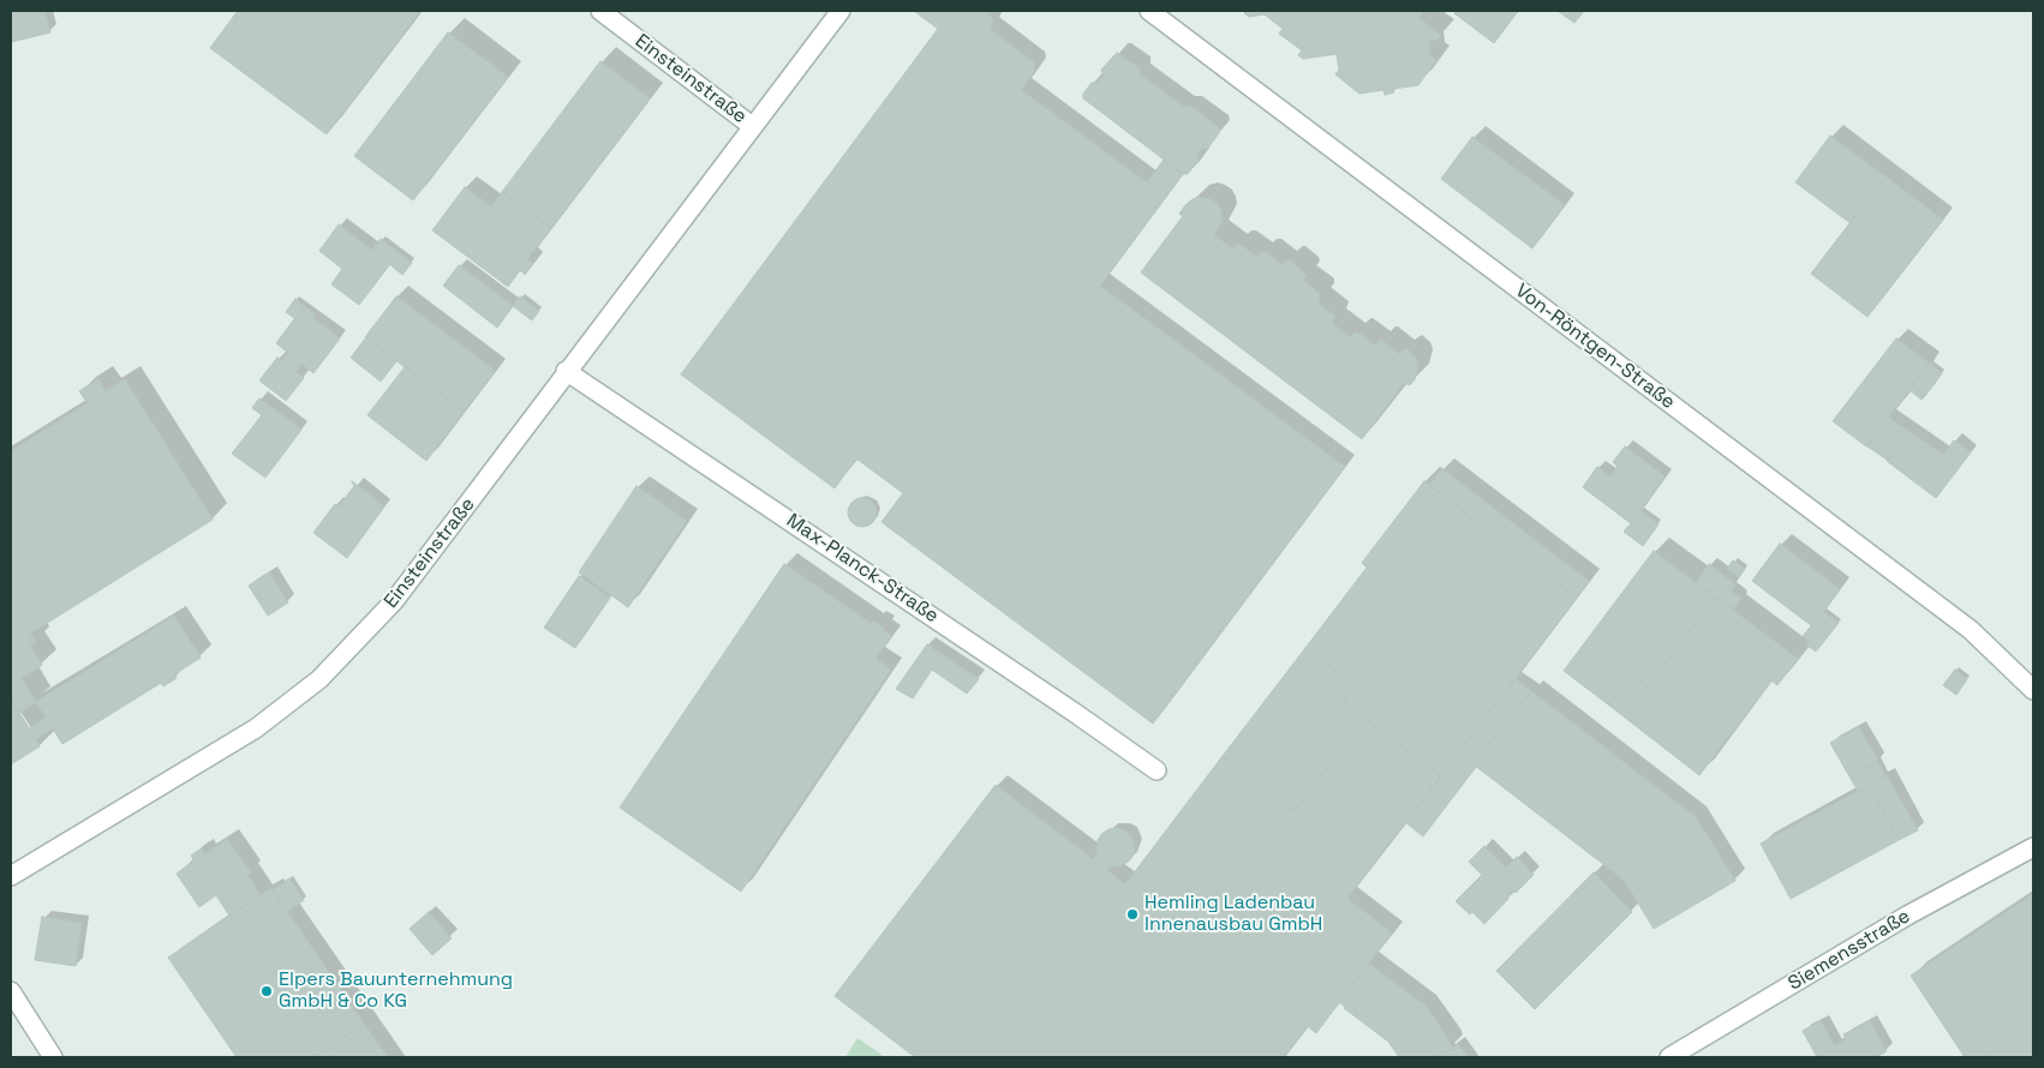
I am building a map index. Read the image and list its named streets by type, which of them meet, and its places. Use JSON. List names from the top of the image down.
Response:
{
  "streets": {
    "street": [
      "Einsteinstraße",
      "Von-Röntgen-Straße",
      "Max-Planck-Straße",
      "Siemensstraße"
    ]
  },
  "crossings": [
    ["Einsteinstraße", "Max-Planck-Straße"]
  ],
  "places": ["Hemling Ladenbau Innenausbau GmbH", "Elpers Bauunternehmung GmbH & Co KG"]
}
